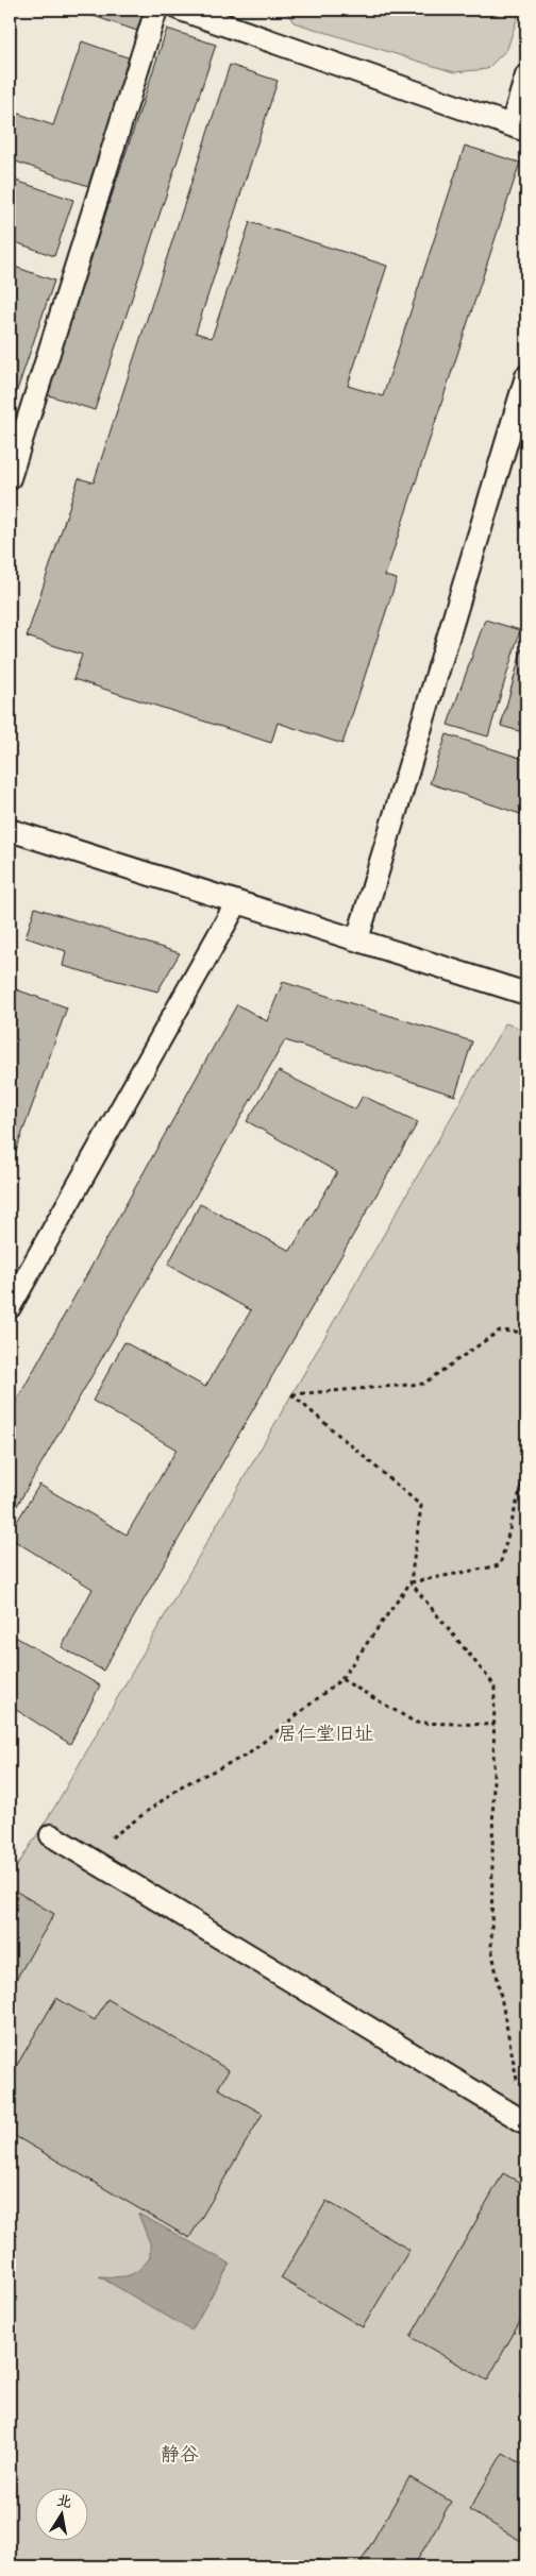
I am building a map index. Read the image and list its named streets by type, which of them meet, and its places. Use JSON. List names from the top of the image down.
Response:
{
  "parks": ["居仁堂旧址", "静谷"],
  "north": "top"
}
